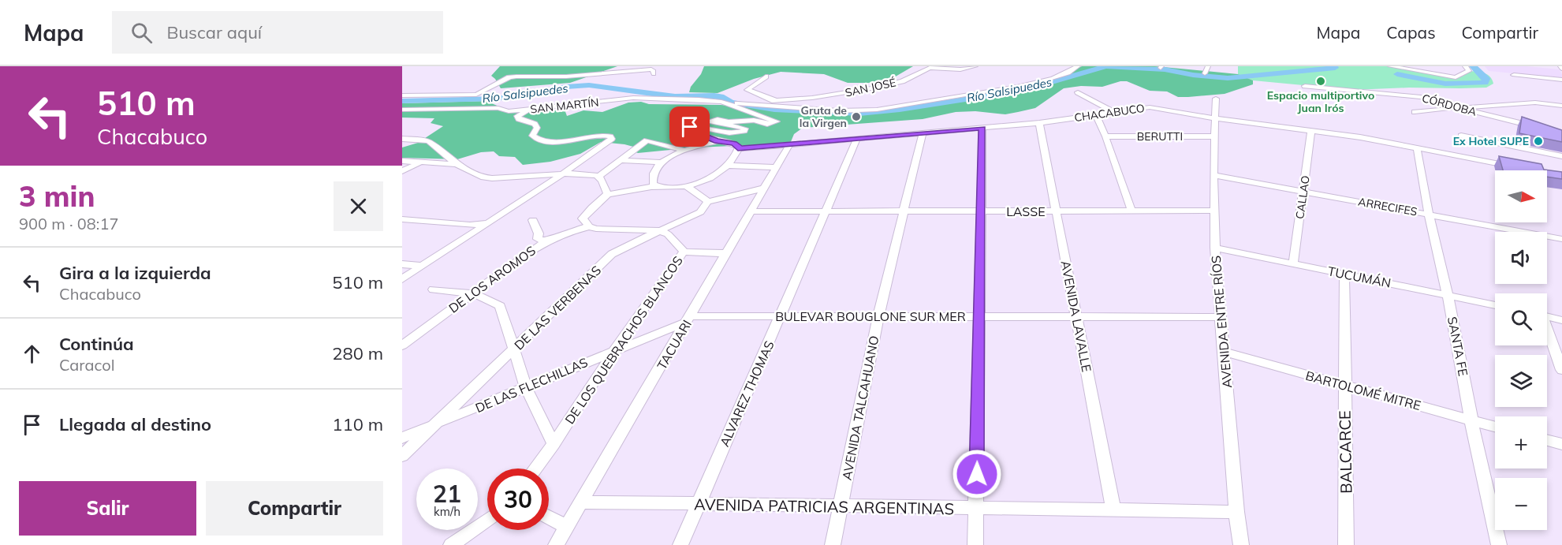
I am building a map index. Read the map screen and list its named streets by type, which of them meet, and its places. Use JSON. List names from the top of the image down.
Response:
{
  "streets": {
    "street": [
      "SAN JOSÉ",
      "CÓRDOBA",
      "SAN MARTÍN",
      "CHACABUCO",
      "BERUTTI",
      "CALLAO",
      "ARRECIFES",
      "LASSE",
      "TUCUMÁN",
      "DE LOS AROMOS",
      "DE LAS VERBENAS",
      "BULEVAR BOUGLONE SUR MER",
      "AVENIDA LAVALLE",
      "AVENIDA ENTRE RÍOS",
      "DE LOS QUEBRACHOS BLANCOS",
      "TACUARI",
      "SANTA FE",
      "DE LAS FLECHILLAS",
      "BARTOLOMÉ MITRE",
      "ALVAREZ THOMAS",
      "AVENIDA TALCAHUANO",
      "BALCARCE",
      "AVENIDA PATRICIAS ARGENTINAS"
    ]
  },
  "crossings": [
    ["CHACABUCO", "CALLAO"],
    ["CHACABUCO", "AVENIDA LAVALLE"],
    ["CHACABUCO", "AVENIDA ENTRE RÍOS"],
    ["CHACABUCO", "TACUARI"],
    ["CHACABUCO", "SANTA FE"],
    ["CHACABUCO", "ALVAREZ THOMAS"],
    ["CHACABUCO", "AVENIDA TALCAHUANO"],
    ["BERUTTI", "AVENIDA ENTRE RÍOS"],
    ["CALLAO", "ARRECIFES"],
    ["CALLAO", "TUCUMÁN"],
    ["ARRECIFES", "AVENIDA ENTRE RÍOS"],
    ["ARRECIFES", "SANTA FE"],
    ["LASSE", "AVENIDA LAVALLE"],
    ["LASSE", "AVENIDA ENTRE RÍOS"],
    ["LASSE", "TACUARI"],
    ["LASSE", "ALVAREZ THOMAS"],
    ["LASSE", "AVENIDA TALCAHUANO"],
    ["TUCUMÁN", "AVENIDA ENTRE RÍOS"],
    ["TUCUMÁN", "SANTA FE"],
    ["TUCUMÁN", "BALCARCE"],
    ["DE LAS VERBENAS", "DE LOS QUEBRACHOS BLANCOS"],
    ["DE LAS VERBENAS", "DE LAS FLECHILLAS"],
    ["BULEVAR BOUGLONE SUR MER", "AVENIDA LAVALLE"],
    ["BULEVAR BOUGLONE SUR MER", "AVENIDA ENTRE RÍOS"],
    ["BULEVAR BOUGLONE SUR MER", "TACUARI"],
    ["BULEVAR BOUGLONE SUR MER", "DE LAS FLECHILLAS"],
    ["BULEVAR BOUGLONE SUR MER", "ALVAREZ THOMAS"],
    ["BULEVAR BOUGLONE SUR MER", "AVENIDA TALCAHUANO"],
    ["AVENIDA LAVALLE", "AVENIDA PATRICIAS ARGENTINAS"],
    ["AVENIDA ENTRE RÍOS", "BARTOLOMÉ MITRE"],
    ["AVENIDA ENTRE RÍOS", "AVENIDA PATRICIAS ARGENTINAS"],
    ["DE LOS QUEBRACHOS BLANCOS", "DE LAS FLECHILLAS"],
    ["TACUARI", "DE LAS FLECHILLAS"],
    ["TACUARI", "AVENIDA PATRICIAS ARGENTINAS"],
    ["SANTA FE", "BARTOLOMÉ MITRE"],
    ["BARTOLOMÉ MITRE", "BALCARCE"],
    ["ALVAREZ THOMAS", "AVENIDA PATRICIAS ARGENTINAS"],
    ["AVENIDA TALCAHUANO", "AVENIDA PATRICIAS ARGENTINAS"]
  ],
  "water": ["Río Salsipuedes"],
  "places": ["Espacio multiportivo Juan Irós", "Gruta de la Virgen", "Ex Hotel SUPE"],
  "north": "right",
  "page": {
    "header": "Mapa",
    "search": "Buscar aquí",
    "nav": ["Mapa", "Capas", "Compartir"],
    "turn": ["510 m", "Chacabuco"],
    "heading": ["3 min", "900 m · 08:17"],
    "map_buttons": ["+", "−"],
    "list": [
      {
        "name": "Gira a la izquierda",
        "note": "Chacabuco",
        "value": "510 m"
      },
      {
        "name": "Continúa",
        "note": "Caracol",
        "value": "280 m"
      },
      {
        "name": "Llegada al destino",
        "value": "110 m"
      }
    ],
    "speed": "21 km/h",
    "limit": "30",
    "buttons": ["Salir", "Compartir"]
  }
}
